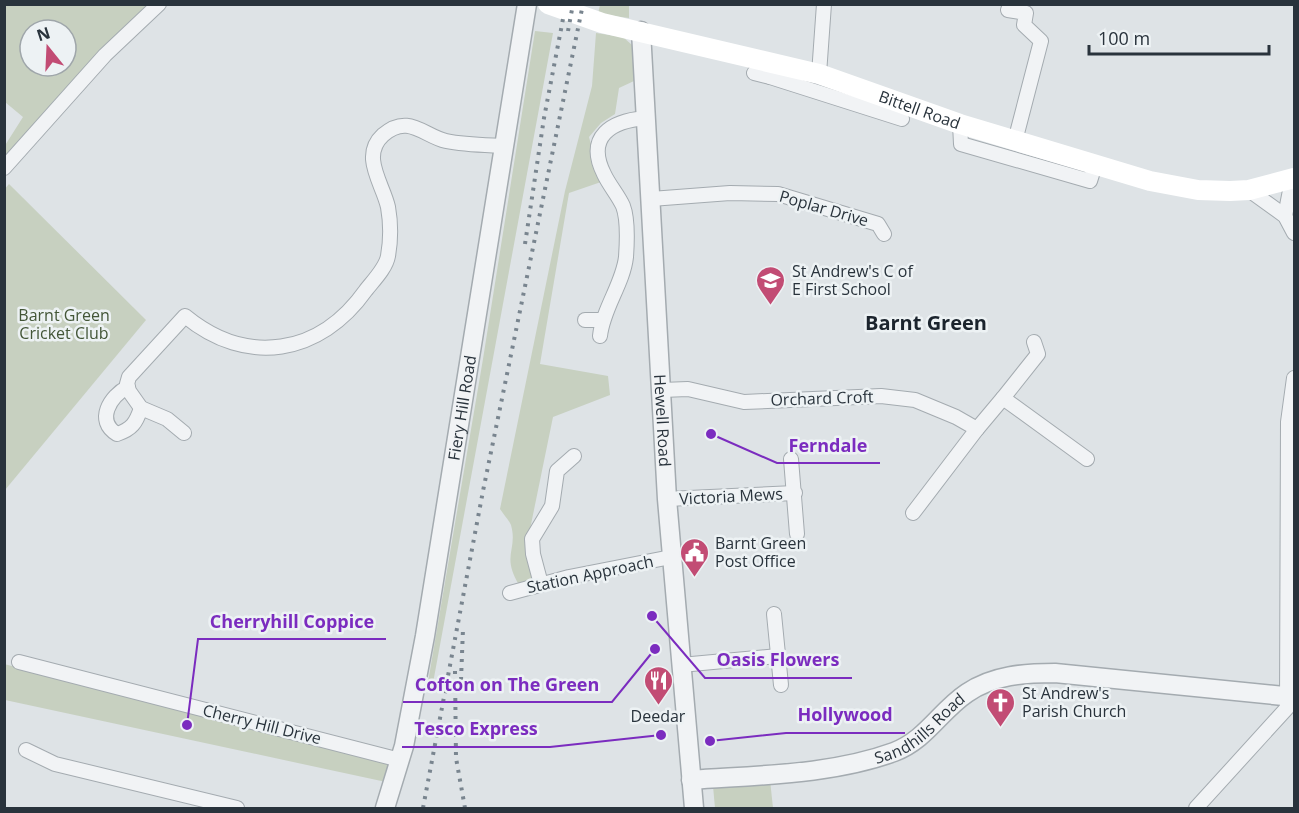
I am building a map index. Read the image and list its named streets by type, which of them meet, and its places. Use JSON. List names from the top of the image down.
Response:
{
  "streets": {
    "main road": ["Bittell Road"],
    "street": [
      "Poplar Drive",
      "Orchard Croft",
      "Fiery Hill Road",
      "Hewell Road",
      "Victoria Mews",
      "Station Approach",
      "Cherry Hill Drive",
      "Sandhills Road"
    ]
  },
  "crossings": [
    ["Bittell Road", "Hewell Road"],
    ["Poplar Drive", "Hewell Road"],
    ["Orchard Croft", "Hewell Road"],
    ["Fiery Hill Road", "Cherry Hill Drive"],
    ["Hewell Road", "Victoria Mews"],
    ["Hewell Road", "Station Approach"],
    ["Hewell Road", "Sandhills Road"]
  ],
  "districts": ["Barnt Green"],
  "parks": ["Barnt Green Cricket Club"],
  "places": {
    "school or university": ["St Andrew's C of E First School"],
    "other": [
      "Ferndale",
      "Oasis Flowers",
      "Cofton on The Green",
      "Cherryhill Coppice",
      "Tesco Express",
      "Hollywood"
    ],
    "public building": ["Barnt Green Post Office"],
    "restaurant": ["Deedar"],
    "church": ["St Andrew's Parish Church"]
  },
  "scale_bar": "100 m",
  "north": "top"
}
